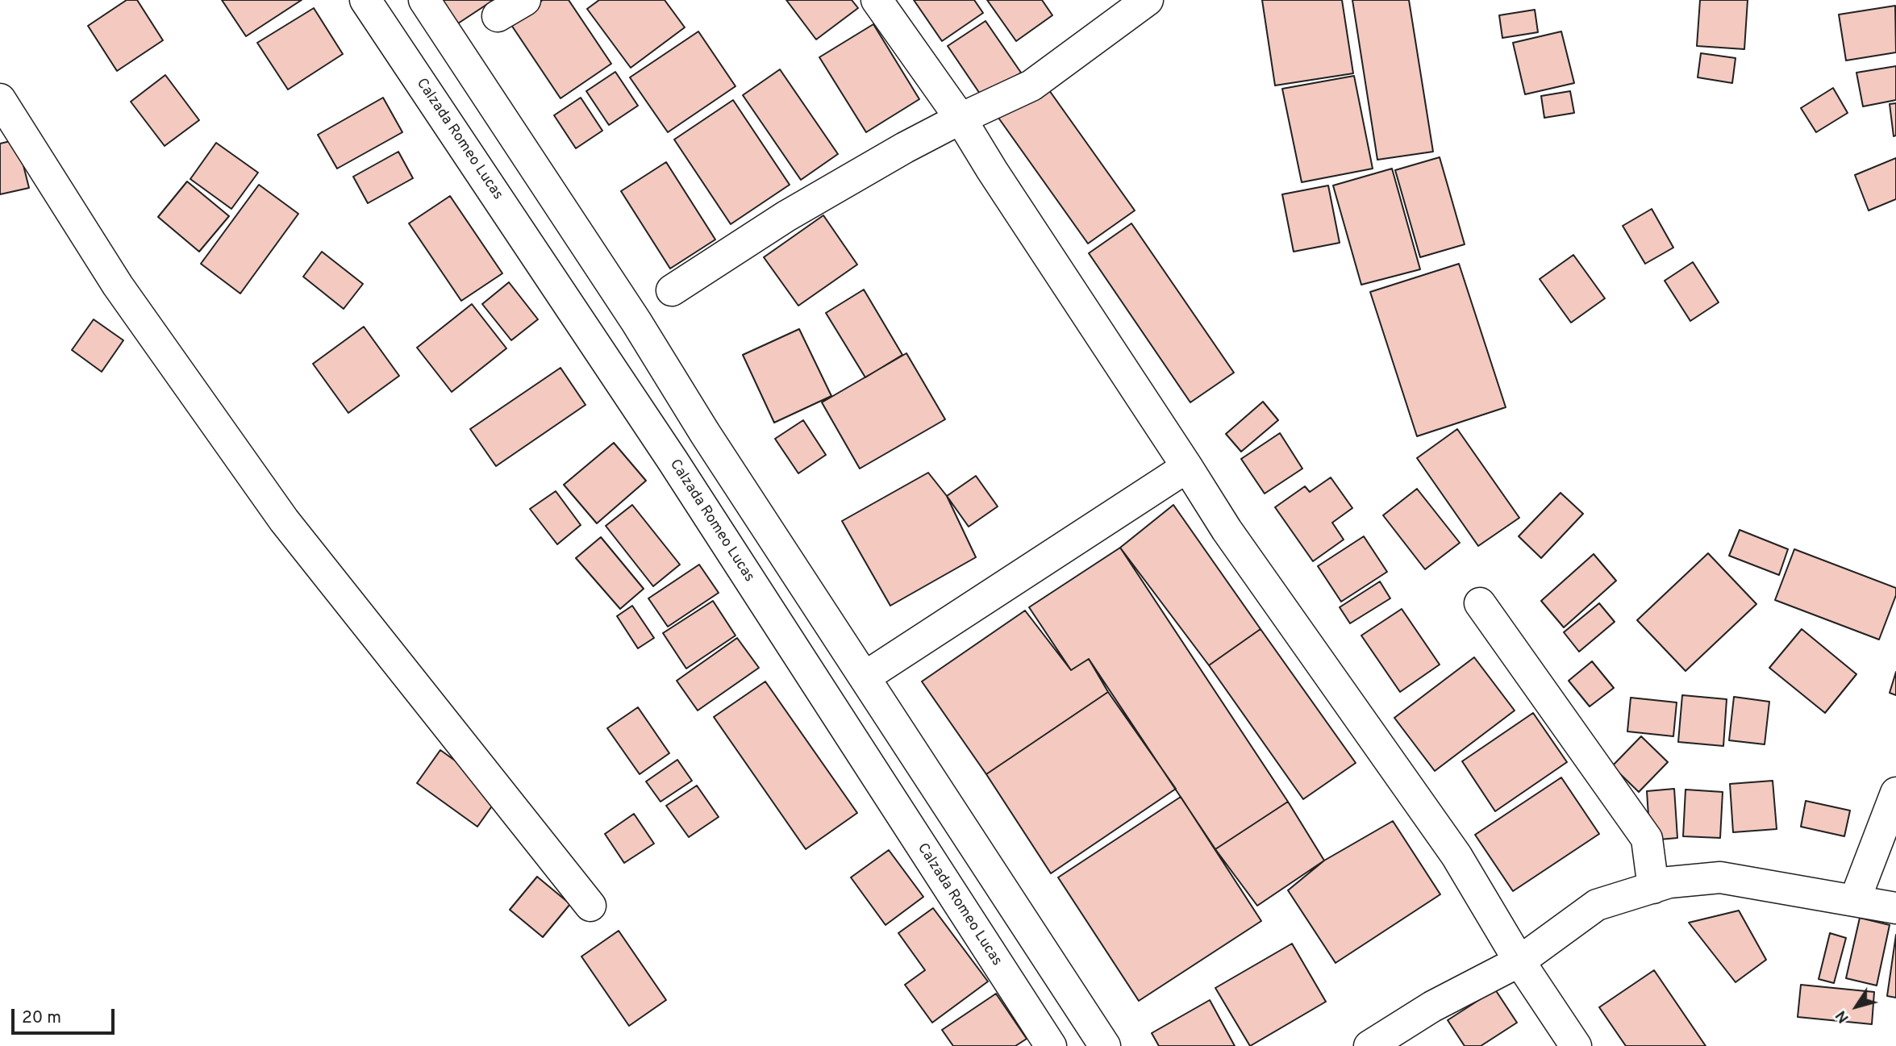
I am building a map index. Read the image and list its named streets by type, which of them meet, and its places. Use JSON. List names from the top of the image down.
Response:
{
  "streets": {
    "street": ["Calzada Romeo Lucas"]
  },
  "scale_bar": "20 m",
  "north": "bottom left"
}
